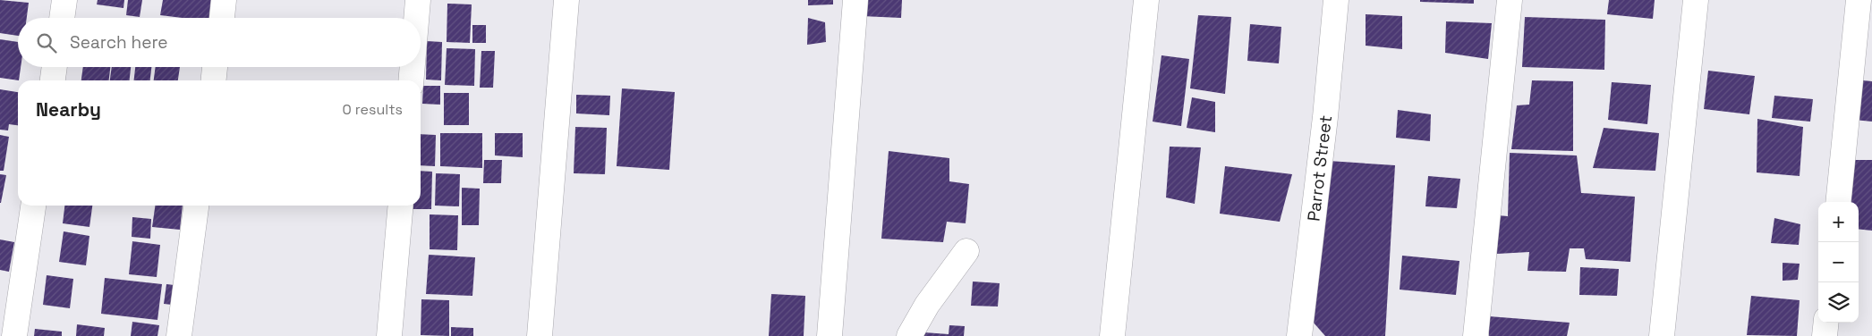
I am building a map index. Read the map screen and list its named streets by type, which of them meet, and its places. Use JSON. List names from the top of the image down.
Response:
{
  "streets": {
    "street": ["Parrot Street"]
  },
  "page": {
    "search": "Search here",
    "heading": ["Nearby", "0 results"],
    "map_buttons": ["+", "−"]
  }
}
